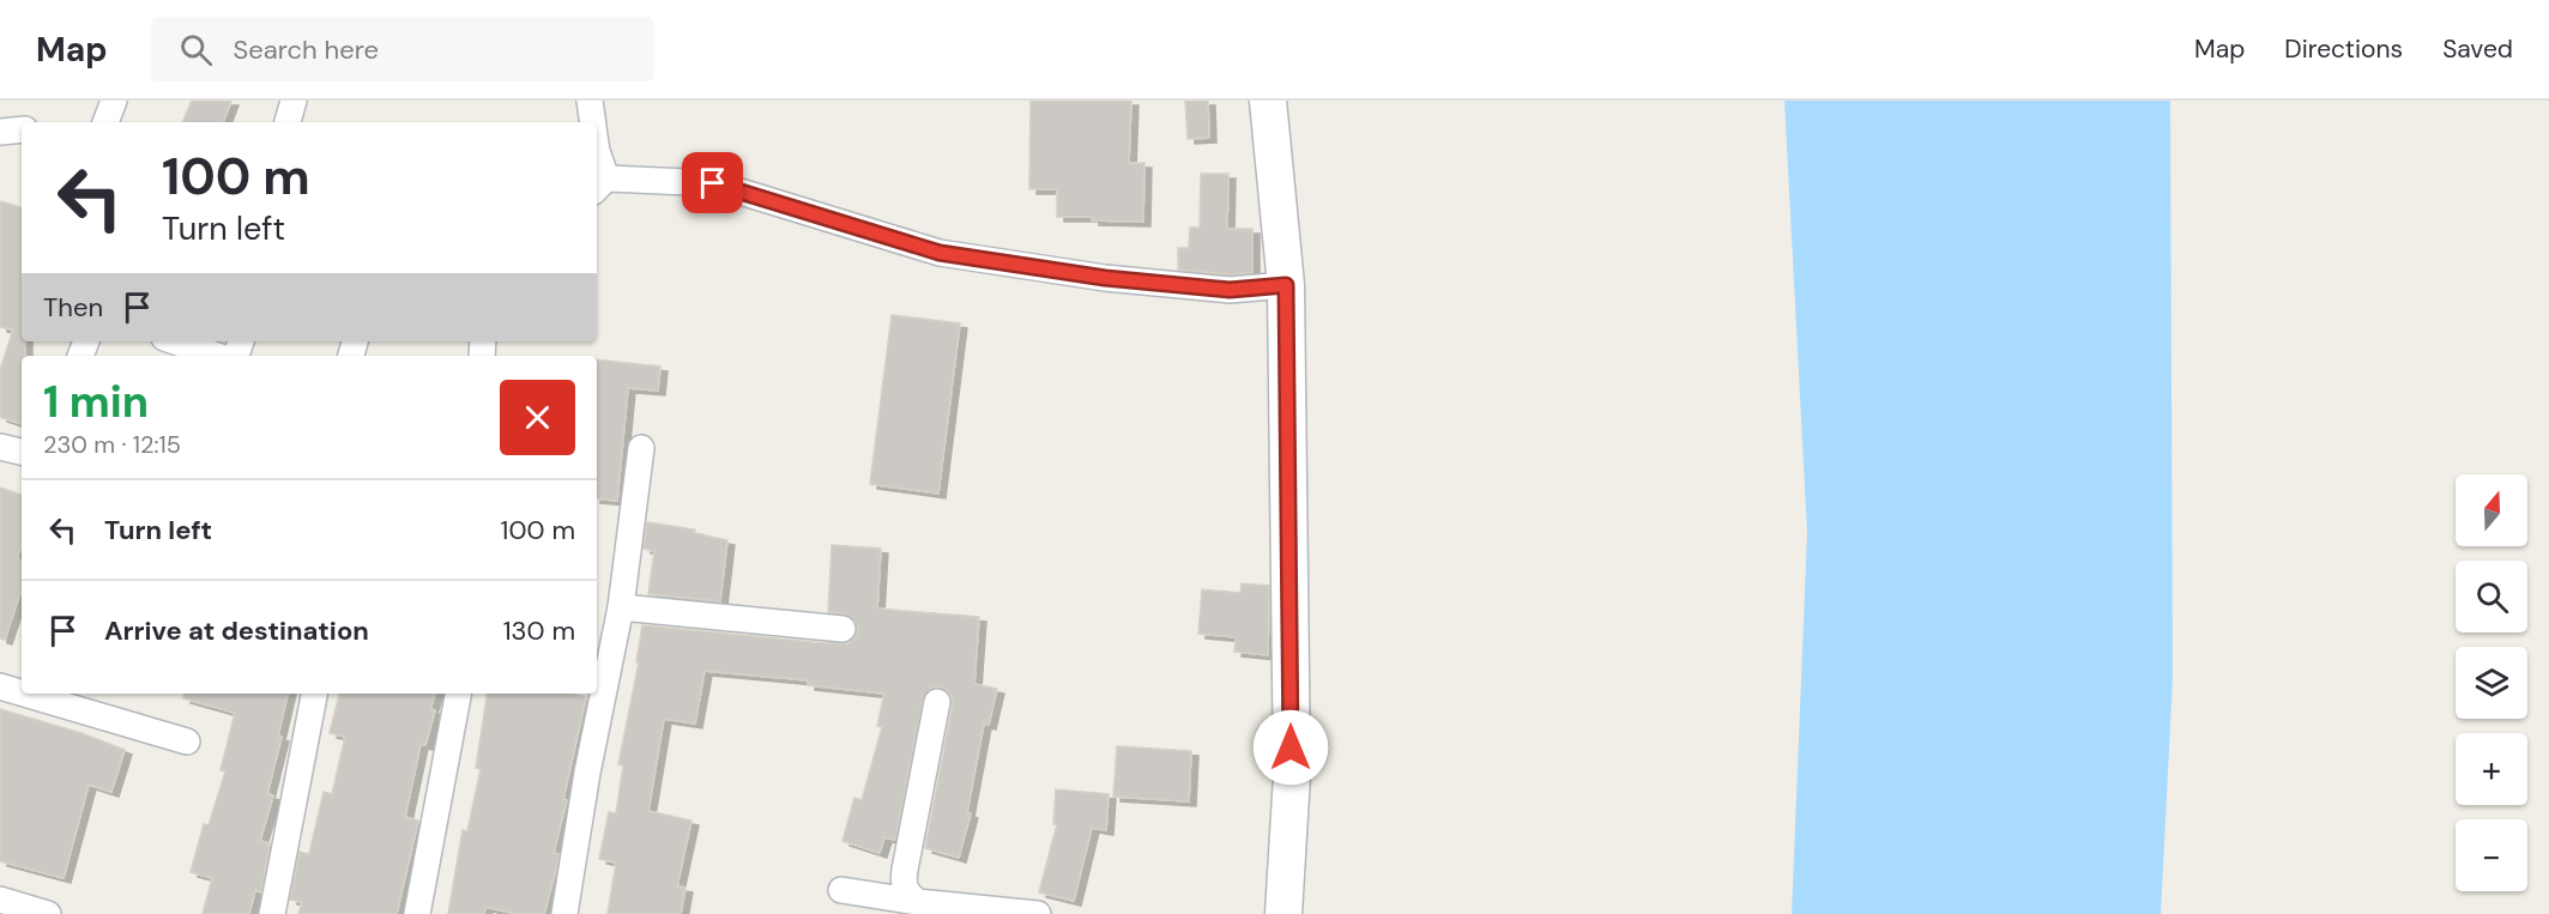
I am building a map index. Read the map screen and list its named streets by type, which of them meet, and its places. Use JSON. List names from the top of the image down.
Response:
{
  "north": "top",
  "page": {
    "header": "Map",
    "search": "Search here",
    "nav": ["Map", "Directions", "Saved"],
    "turn": ["100 m", "Turn left"],
    "then": "Then",
    "heading": ["1 min", "230 m · 12:15"],
    "map_buttons": ["+", "−"],
    "list": [
      {
        "name": "Turn left",
        "value": "100 m"
      },
      {
        "name": "Arrive at destination",
        "value": "130 m"
      }
    ]
  }
}
